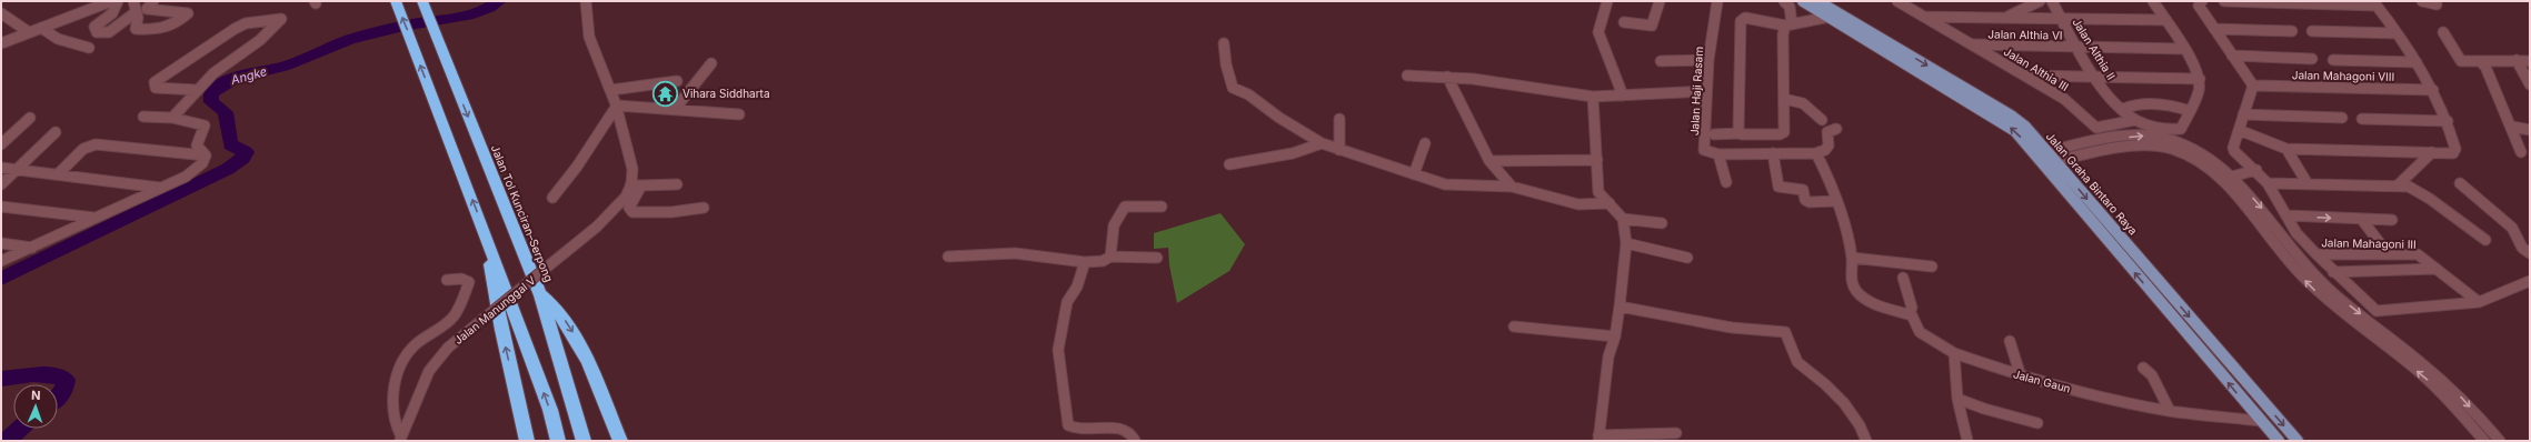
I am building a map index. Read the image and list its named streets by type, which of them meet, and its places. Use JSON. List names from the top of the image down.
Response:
{
  "streets": {
    "highway": ["Jalan Tol Kunciran–Serpong"],
    "main road": ["Jalan Graha Bintaro Raya"],
    "street": [
      "Jalan Althia VI",
      "Jalan Althia II",
      "Jalan Althia III",
      "Jalan Mahagoni VIII",
      "Jalan Haji Rasam",
      "Jalan Mahagoni III",
      "Jalan Manunggal V",
      "Jalan Gaun"
    ]
  },
  "crossings": [
    ["Jalan Althia VI", "Jalan Althia II"],
    ["Jalan Althia VI", "Jalan Althia III"],
    ["Jalan Althia II", "Jalan Althia III"],
    ["Jalan Graha Bintaro Raya", "Jalan Gaun"]
  ],
  "water": ["Angke"],
  "places": {
    "temple": ["Vihara Siddharta"]
  },
  "north": "top"
}
